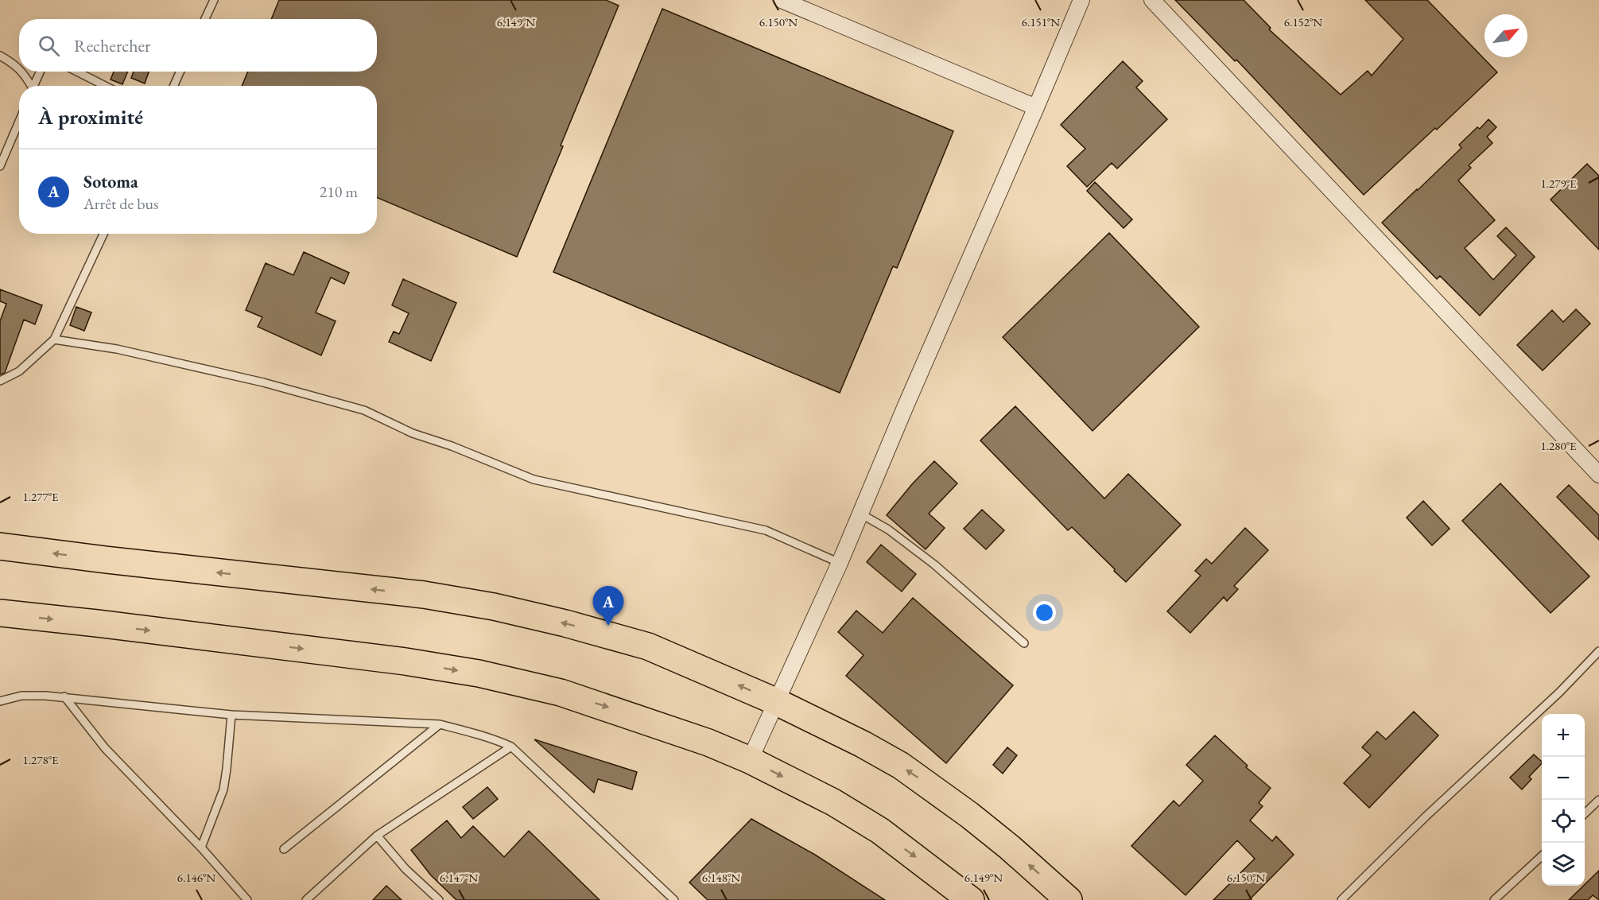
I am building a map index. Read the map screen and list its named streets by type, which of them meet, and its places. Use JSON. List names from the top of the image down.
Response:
{
  "north": "top right",
  "page": {
    "search": "Rechercher",
    "heading": "À proximité",
    "list": [
      {
        "mark": "A",
        "name": "Sotoma",
        "note": "Arrêt de bus",
        "value": "210 m"
      }
    ],
    "pins": "A",
    "map_buttons": ["+", "−"]
  },
  "coordinates": [
    "6.149°N",
    "6.150°N",
    "6.151°N",
    "6.152°N",
    "1.279°E",
    "1.280°E",
    "1.277°E",
    "1.278°E",
    "6.146°N",
    "6.147°N",
    "6.148°N"
  ]
}
